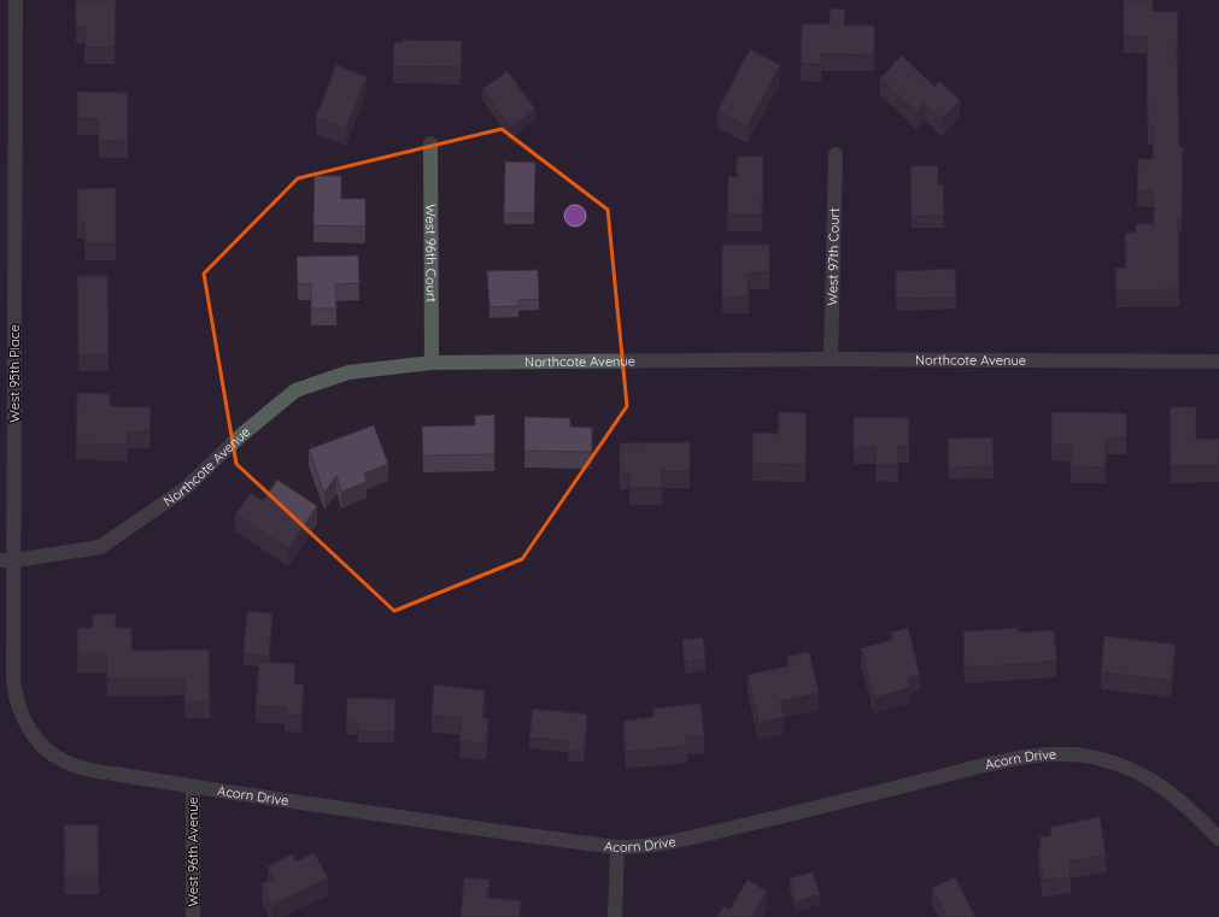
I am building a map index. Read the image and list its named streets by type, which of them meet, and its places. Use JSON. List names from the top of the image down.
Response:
{
  "streets": {
    "street": [
      "West 96th Court",
      "West 97th Court",
      "Northcote Avenue",
      "West 95th Place",
      "Acorn Drive",
      "West 96th Avenue"
    ]
  },
  "crossings": [
    ["West 96th Court", "Northcote Avenue"],
    ["West 97th Court", "Northcote Avenue"],
    ["Northcote Avenue", "West 95th Place"],
    ["West 95th Place", "Acorn Drive"],
    ["Acorn Drive", "West 96th Avenue"]
  ]
}
